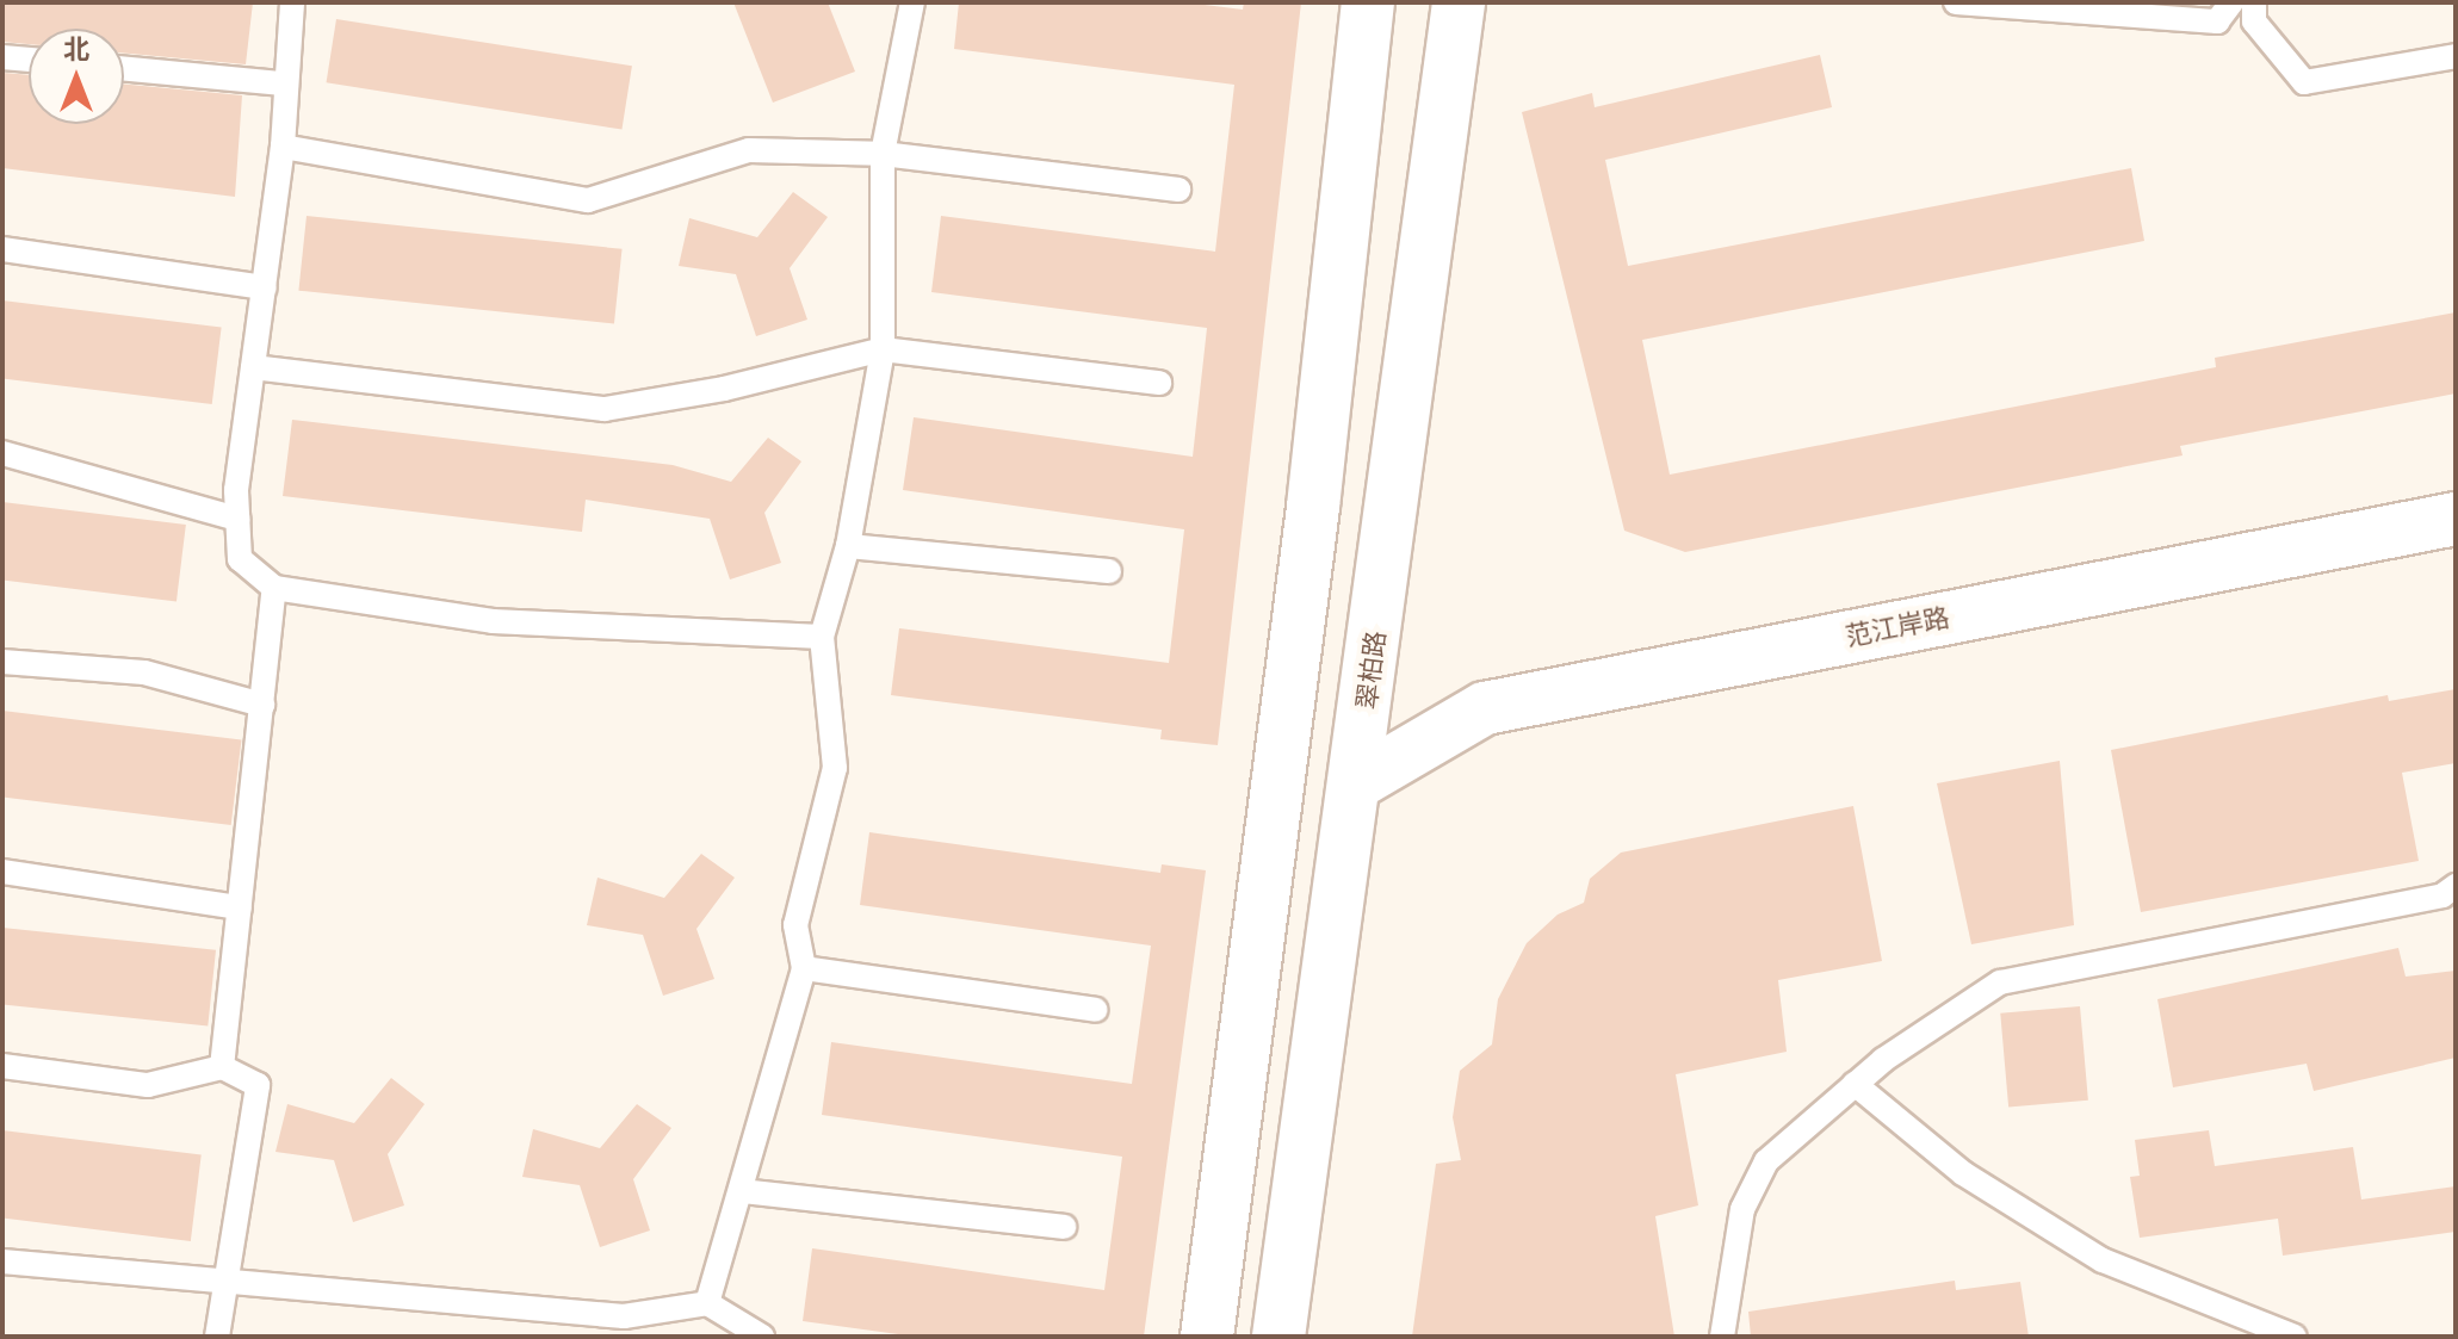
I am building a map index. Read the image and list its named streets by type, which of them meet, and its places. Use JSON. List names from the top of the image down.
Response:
{
  "streets": {
    "main road": ["范江岸路", "翠柏路"]
  },
  "crossings": [
    ["范江岸路", "翠柏路"]
  ],
  "north": "top"
}
